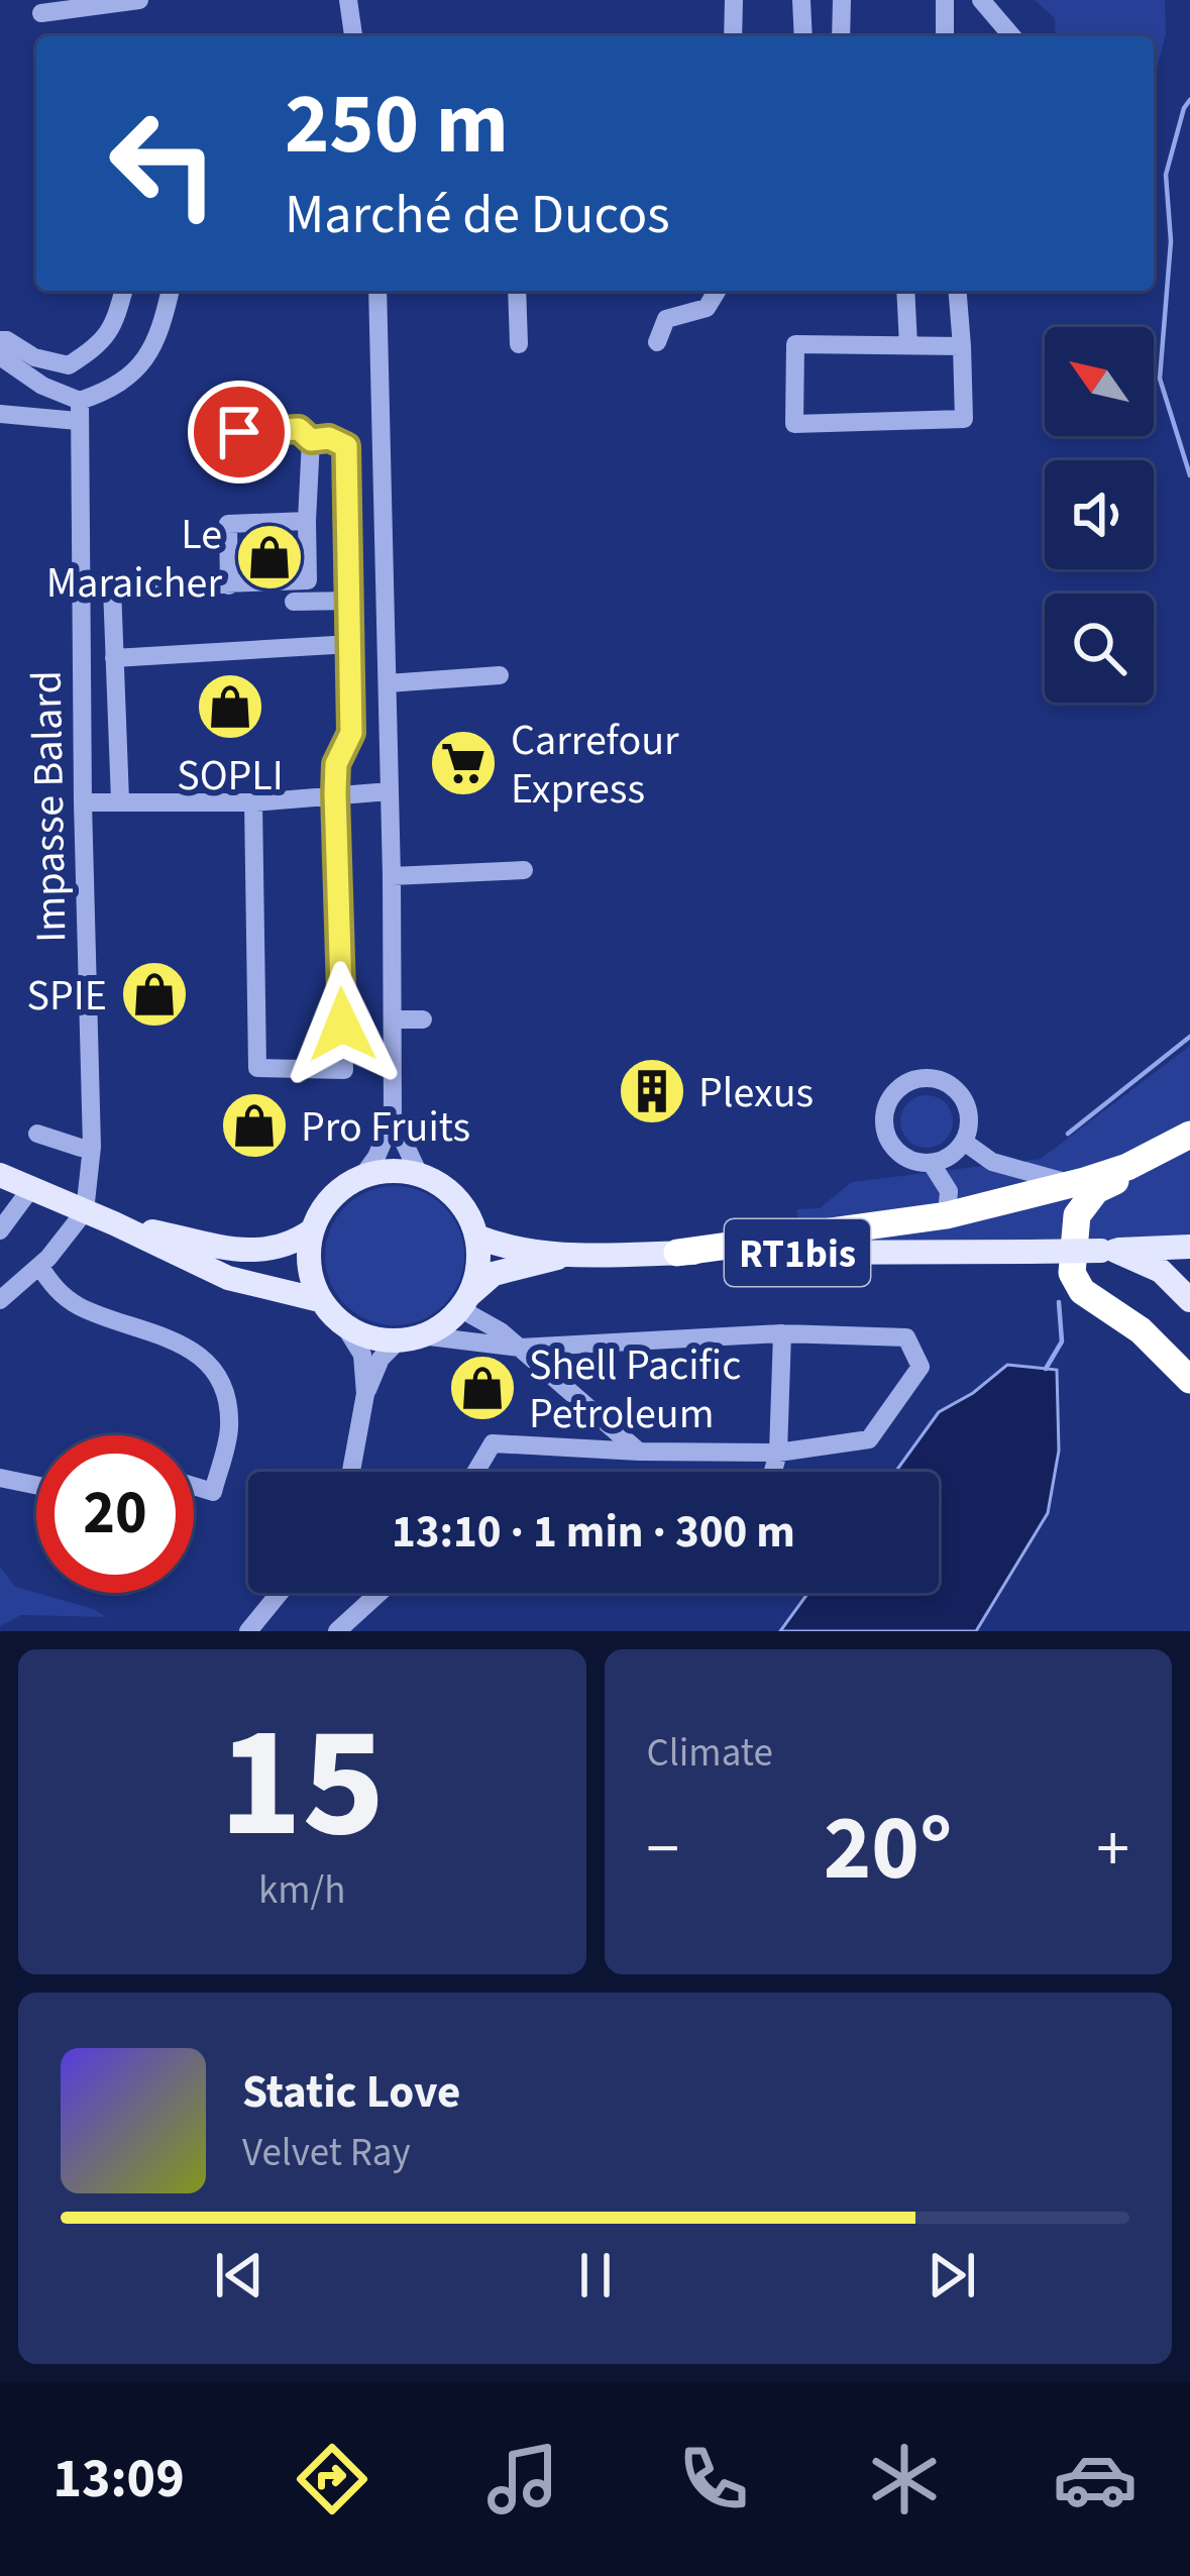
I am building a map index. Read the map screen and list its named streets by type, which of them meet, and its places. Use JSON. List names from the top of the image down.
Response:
{
  "streets": {
    "main road": ["RT1bis"],
    "street": ["Impasse Balard"]
  },
  "places": {
    "shop": [
      "Le Maraicher",
      "SOPLI",
      "SPIE",
      "Pro Fruits",
      "Shell Pacific Petroleum"
    ],
    "supermarket": ["Carrefour Express"],
    "building": ["Plexus"]
  },
  "north": "top left",
  "page": {
    "turn": ["250 m", "Marché de Ducos"],
    "limit": "20",
    "trip": "13:10 · 1 min · 300 m",
    "tile": [
      ["15", "km/h"],
      "Climate"
    ],
    "heat": ["−", "20°", "+"],
    "song": ["Static Love", "Velvet Ray"],
    "tabs": "13:09"
  }
}
